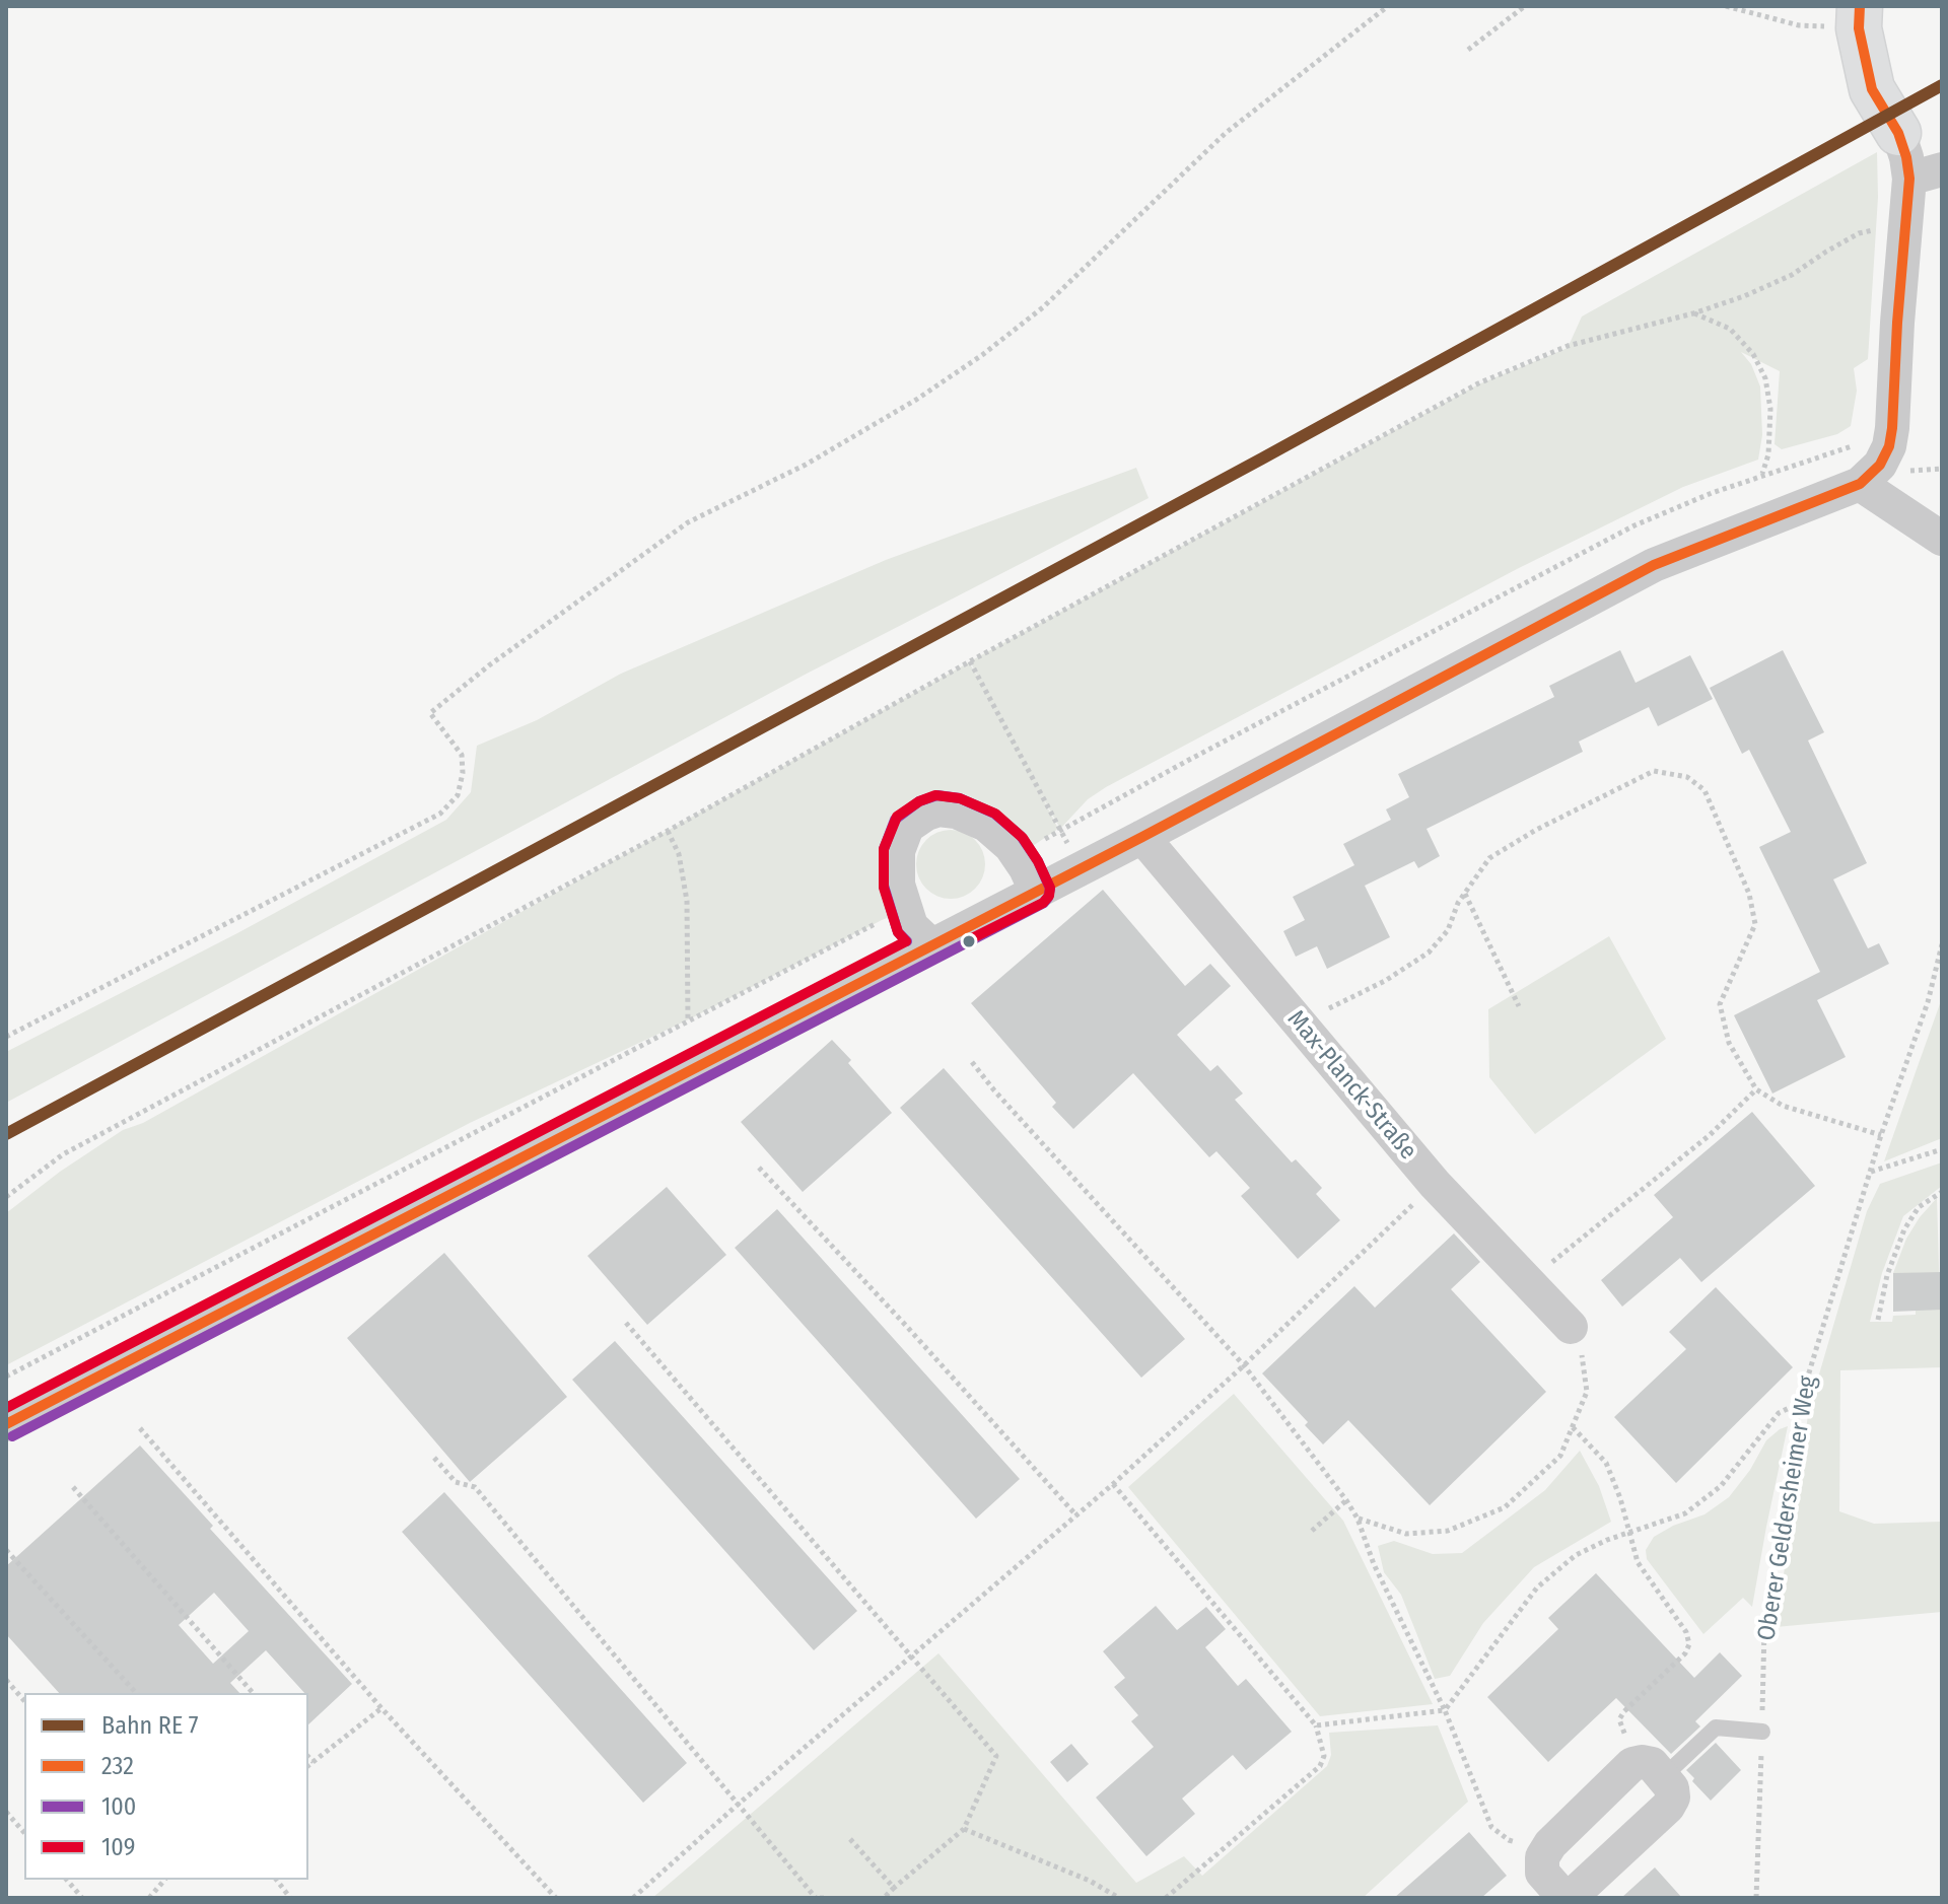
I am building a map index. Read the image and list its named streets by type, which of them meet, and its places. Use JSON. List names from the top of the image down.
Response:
{
  "streets": {
    "street": ["Max-Planck-Straße"],
    "path": ["Oberer Geldersheimer Weg"]
  },
  "lines": ["transit line 232", "transit line 100", "transit line 109"],
  "legend": [
    "Bahn RE 7",
    "232",
    "100",
    "109"
  ]
}
